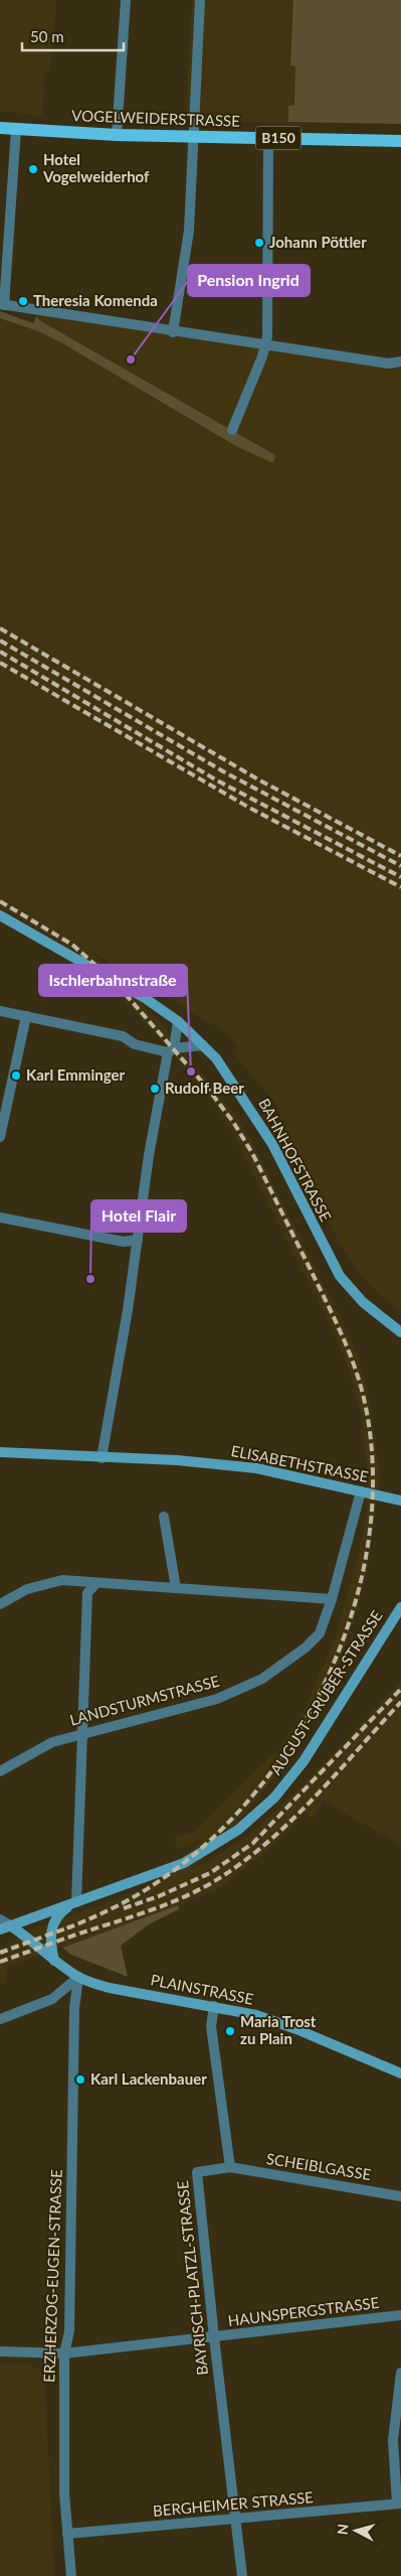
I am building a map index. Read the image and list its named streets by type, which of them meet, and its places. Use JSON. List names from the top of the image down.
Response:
{
  "streets": {
    "main road": [
      "VOGELWEIDERSTRASSE",
      "B150",
      "BAHNHOFSTRASSE",
      "ELISABETHSTRASSE",
      "AUGUST-GRUBER-STRASSE",
      "PLAINSTRASSE"
    ],
    "street": [
      "LANDSTURMSTRASSE",
      "SCHEIBLGASSE",
      "ERZHERZOG-EUGEN-STRASSE",
      "BAYRISCH-PLATZL-STRASSE",
      "HAUNSPERGSTRASSE",
      "BERGHEIMER STRASSE"
    ]
  },
  "crossings": [
    ["ELISABETHSTRASSE", "LANDSTURMSTRASSE"],
    ["AUGUST-GRUBER-STRASSE", "PLAINSTRASSE"],
    ["PLAINSTRASSE", "ERZHERZOG-EUGEN-STRASSE"],
    ["SCHEIBLGASSE", "BAYRISCH-PLATZL-STRASSE"],
    ["ERZHERZOG-EUGEN-STRASSE", "HAUNSPERGSTRASSE"],
    ["ERZHERZOG-EUGEN-STRASSE", "BERGHEIMER STRASSE"],
    ["BAYRISCH-PLATZL-STRASSE", "HAUNSPERGSTRASSE"],
    ["BAYRISCH-PLATZL-STRASSE", "BERGHEIMER STRASSE"]
  ],
  "places": [
    "Hotel Vogelweiderhof",
    "Johann Pöttler",
    "Theresia Komenda",
    "Pension Ingrid",
    "Ischlerbahnstraße",
    "Karl Emminger",
    "Rudolf Beer",
    "Hotel Flair",
    "Maria Trost zu Plain",
    "Karl Lackenbauer"
  ],
  "scale_bar": "50 m",
  "north": "left"
}
